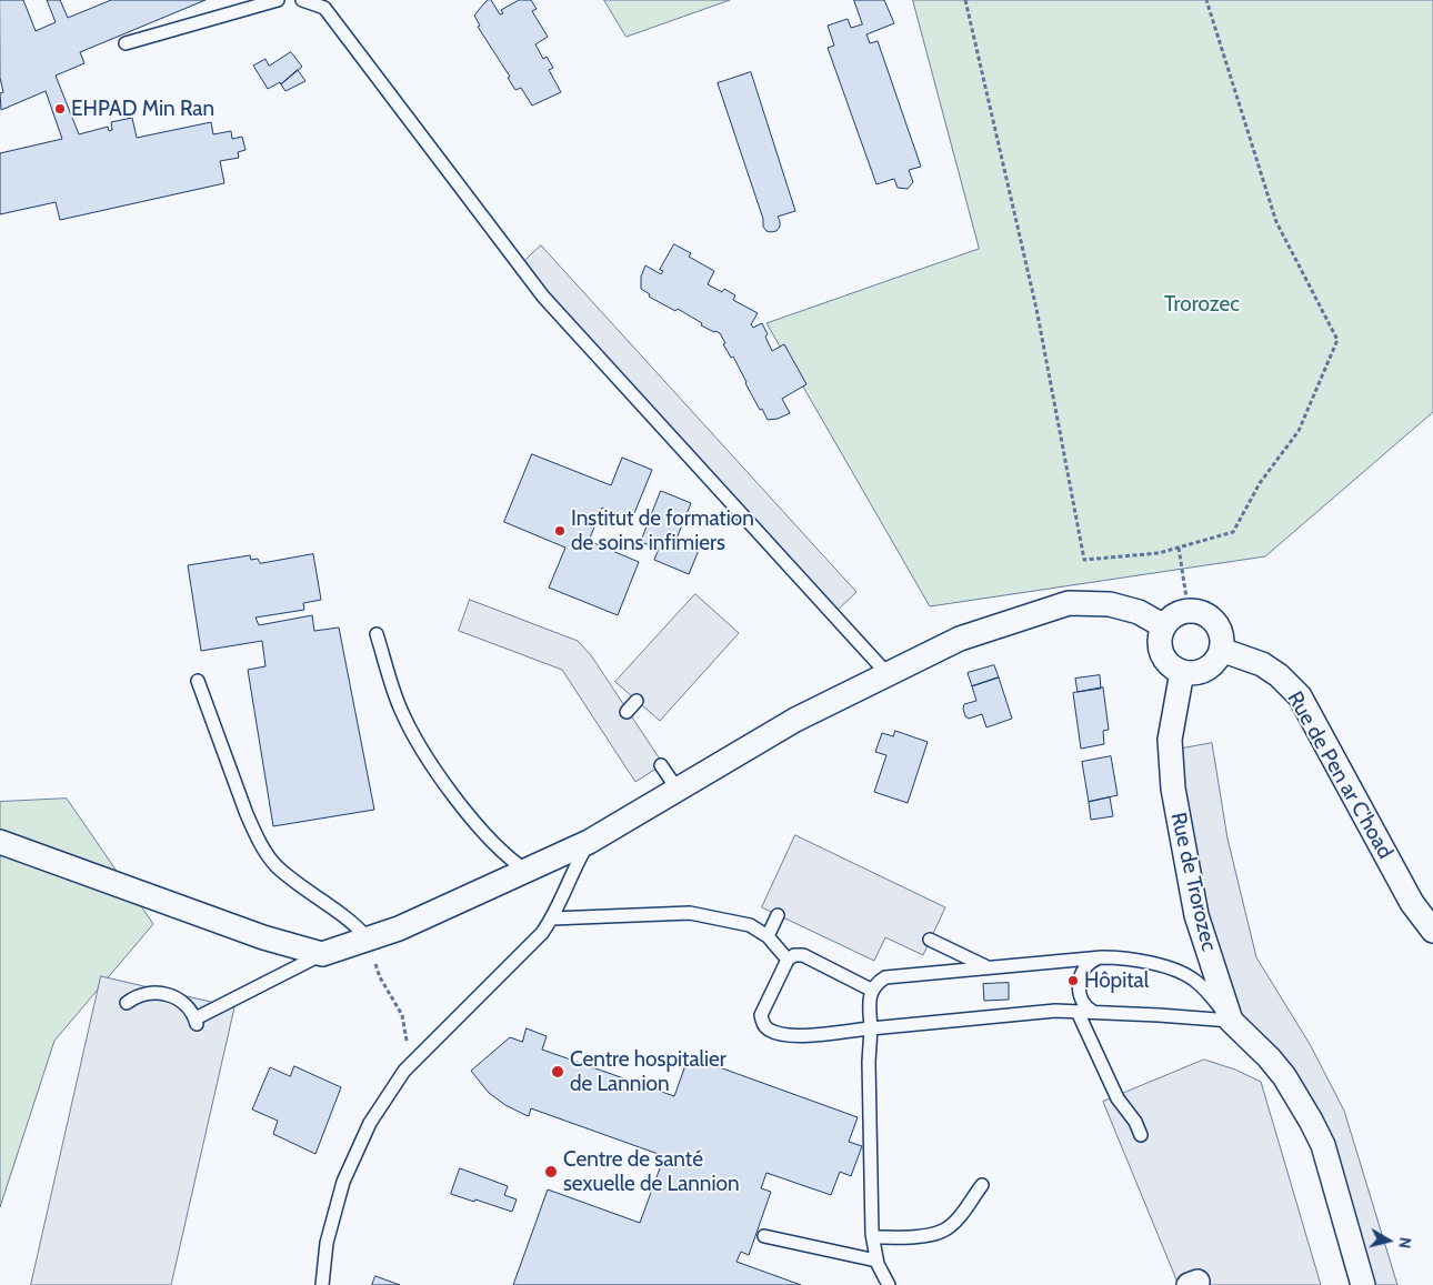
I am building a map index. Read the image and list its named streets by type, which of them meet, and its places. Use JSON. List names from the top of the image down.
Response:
{
  "streets": {
    "street": ["Rue de Pen ar C'hoad", "Rue de Trorozec"]
  },
  "crossings": [
    ["Rue de Pen ar C'hoad", "Rue de Trorozec"]
  ],
  "parks": ["Trorozec"],
  "places": [
    "EHPAD Min Ran",
    "Institut de formation de soins infimiers",
    "Hôpital",
    "Centre hospitalier de Lannion",
    "Centre de santé sexuelle de Lannion"
  ],
  "north": "right"
}
